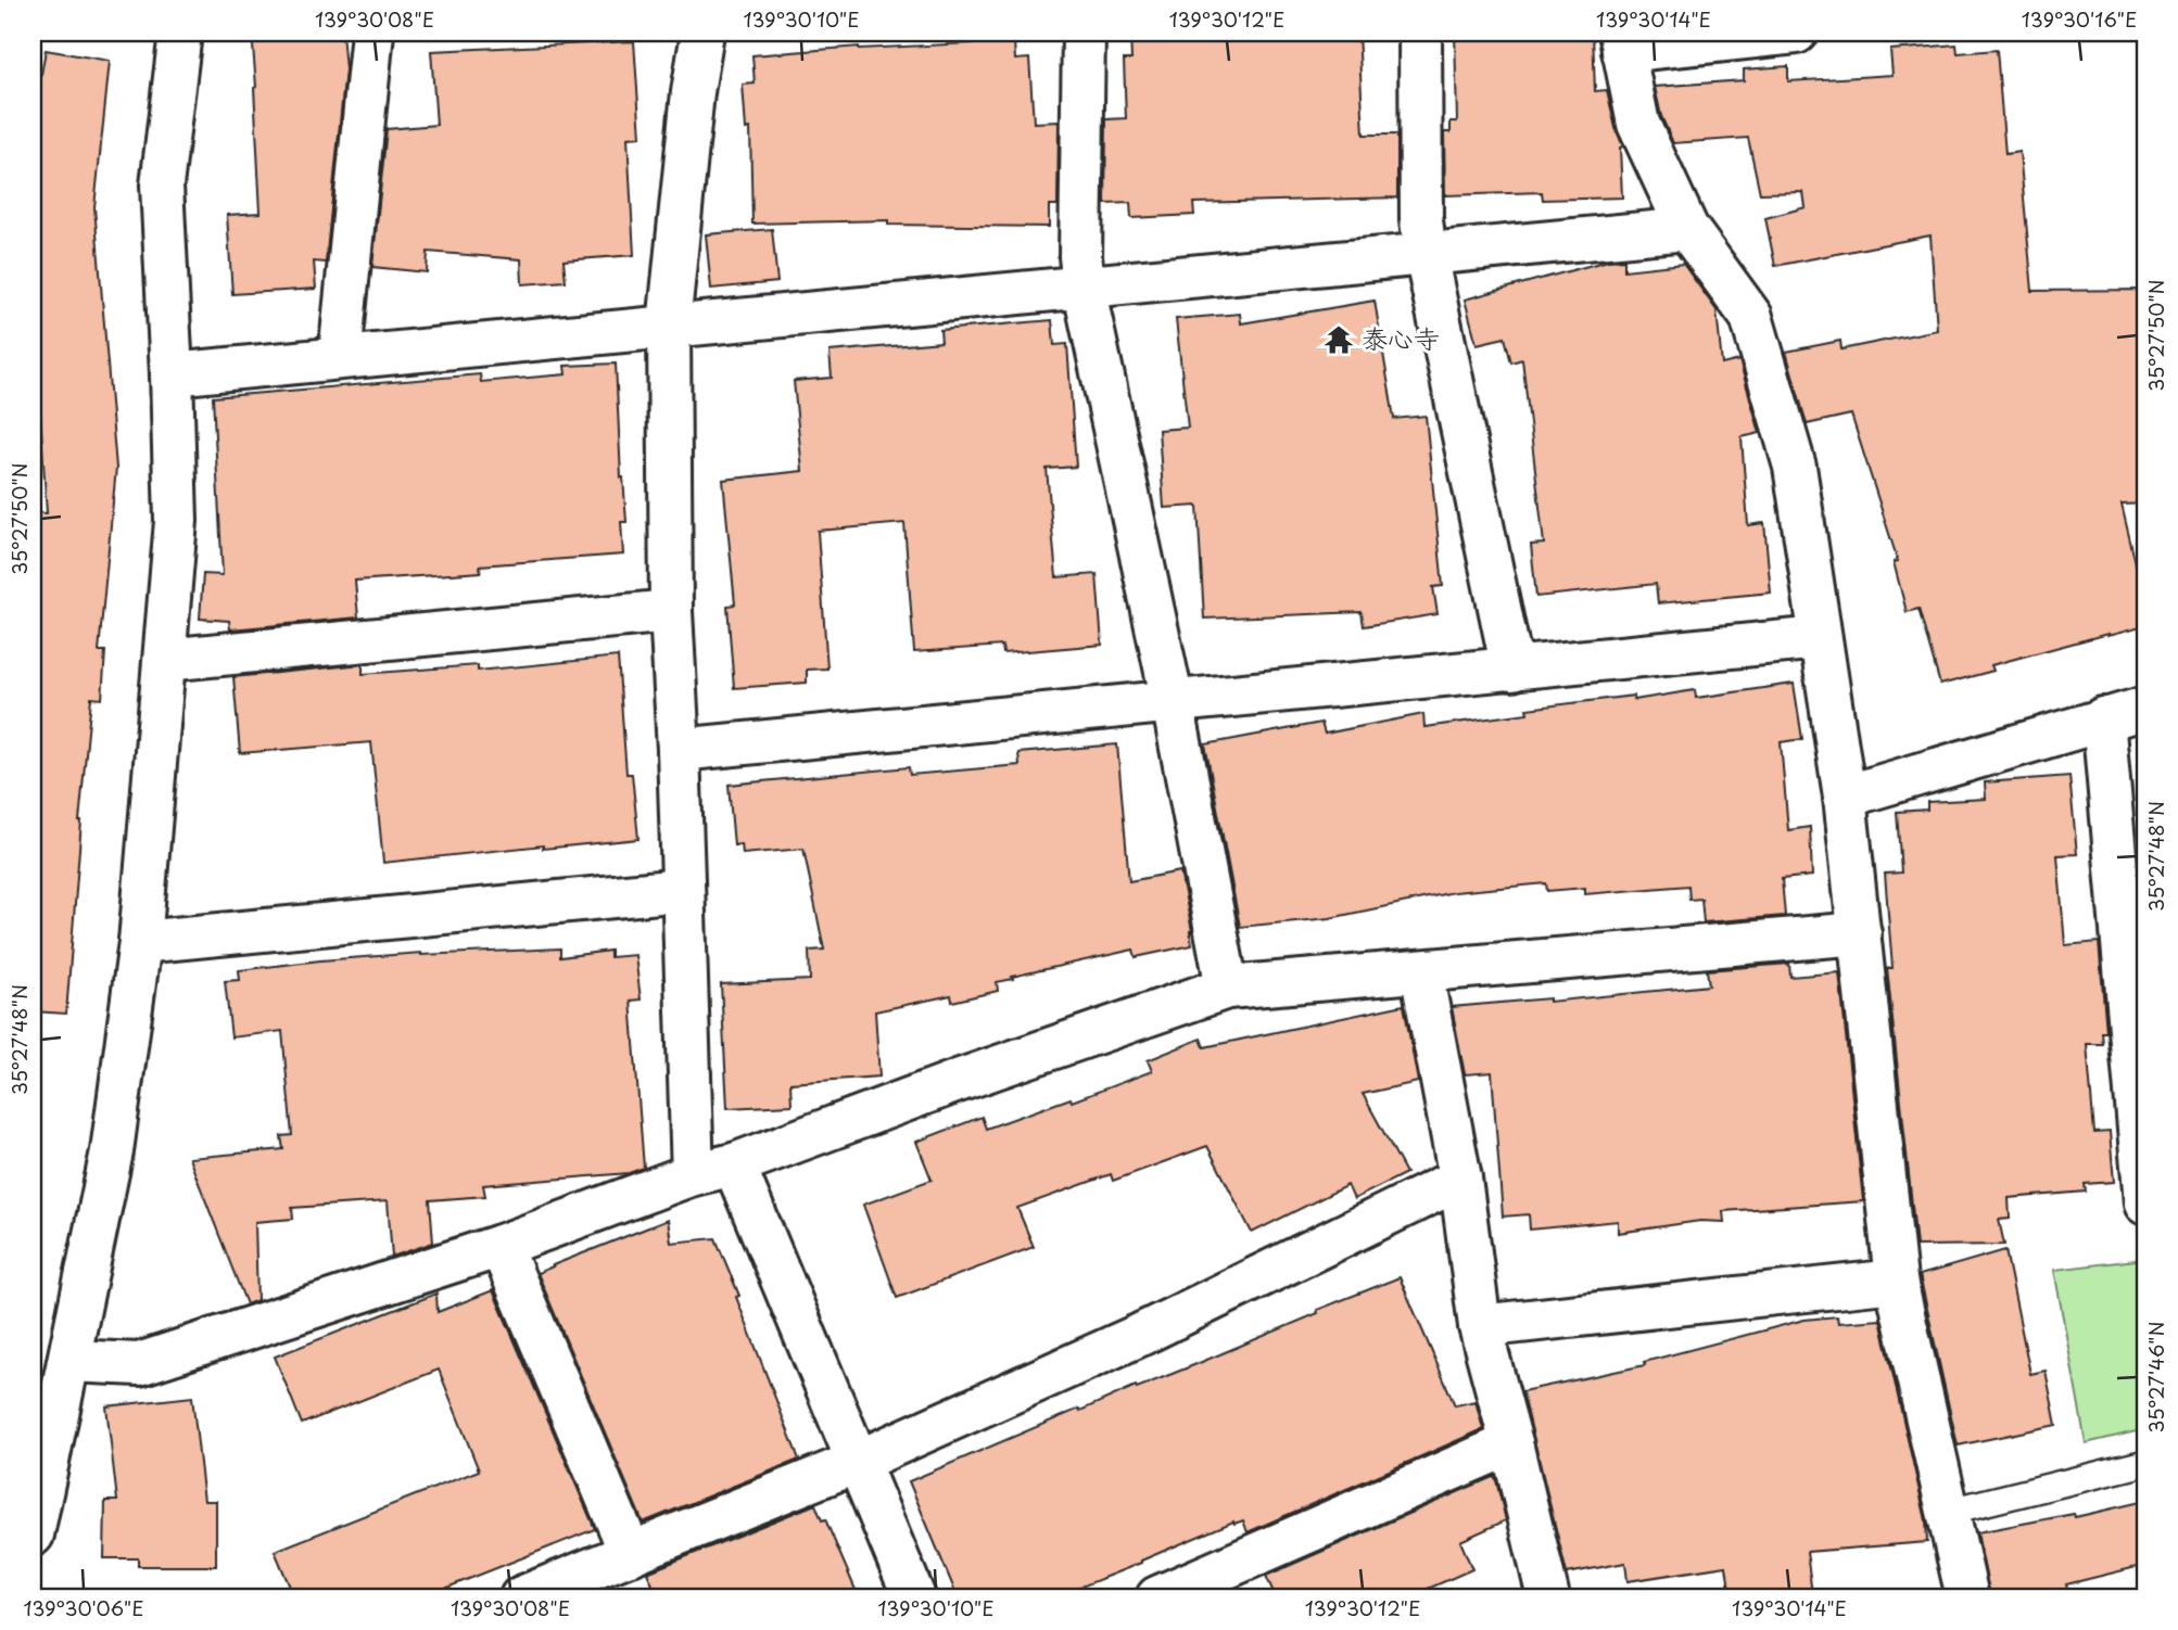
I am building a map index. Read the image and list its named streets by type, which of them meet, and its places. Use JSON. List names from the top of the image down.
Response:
{
  "places": {
    "temple": ["泰心寺"]
  },
  "coordinates": [
    "139°30'08\"E",
    "139°30'10\"E",
    "139°30'12\"E",
    "139°30'14\"E",
    "139°30'16\"E",
    "35°27'50\"N",
    "35°27'48\"N",
    "35°27'46\"N",
    "139°30'06\"E"
  ]
}
